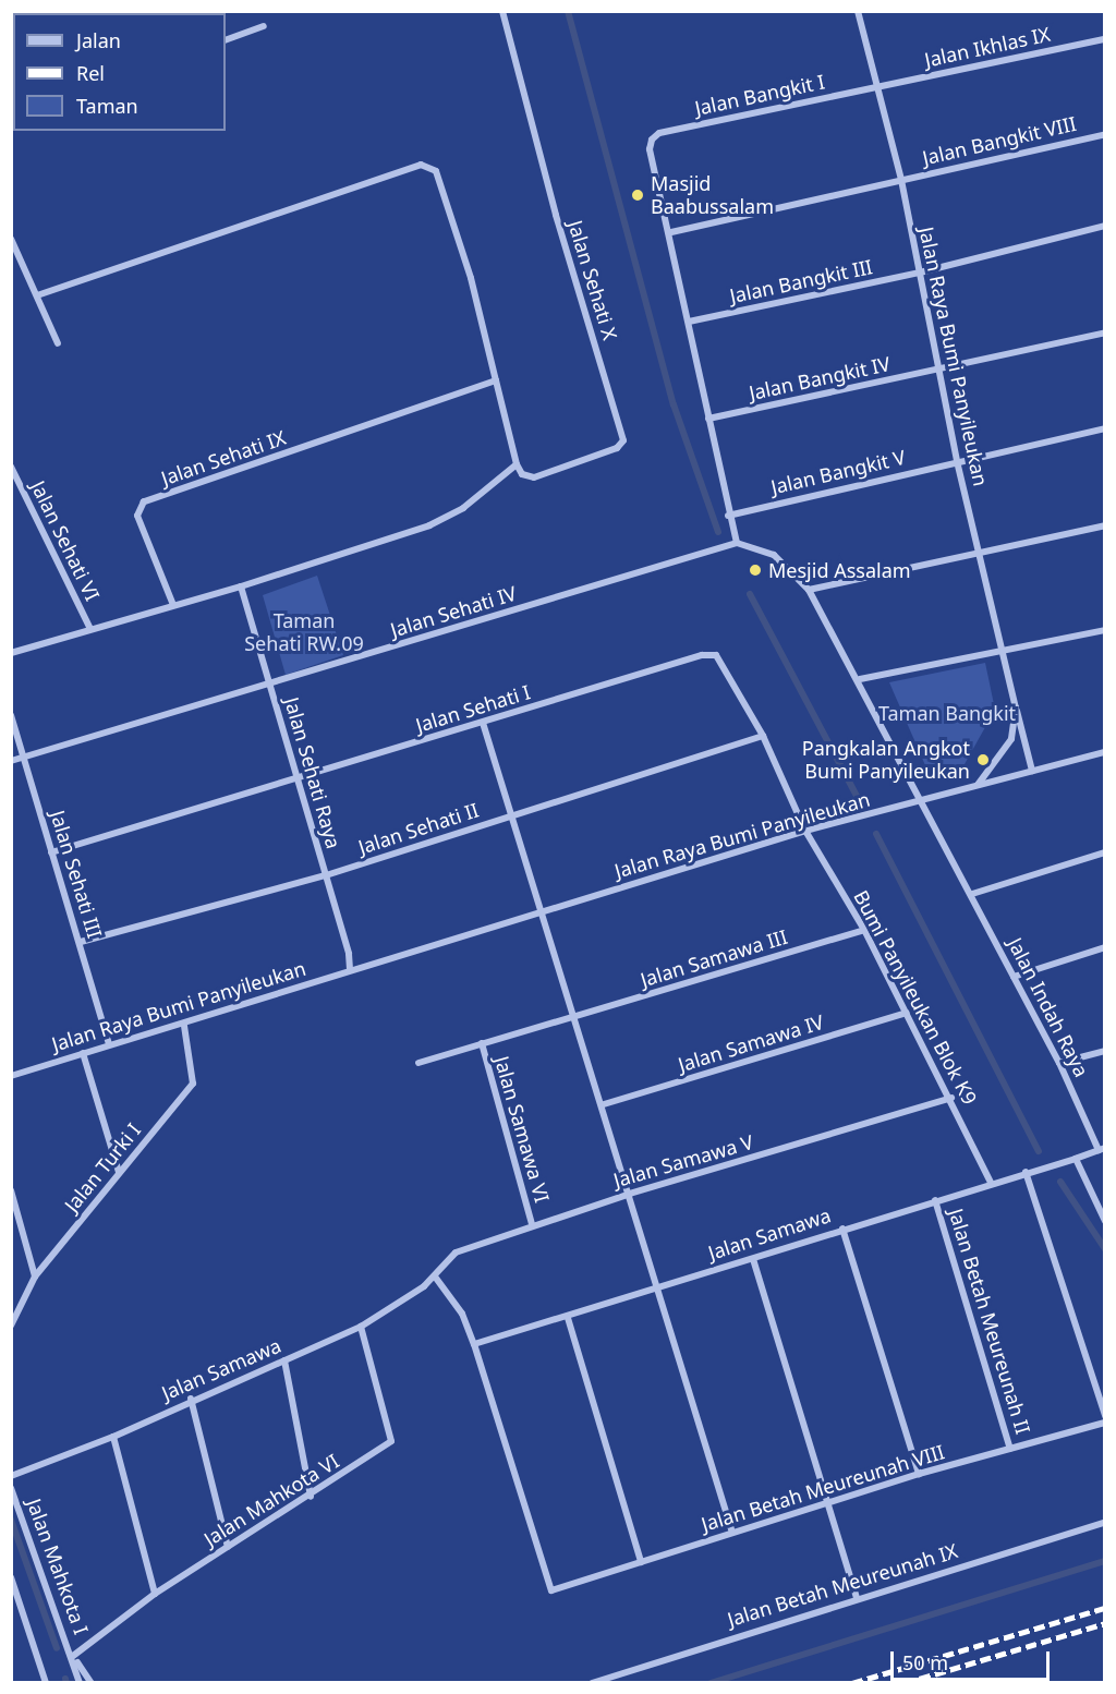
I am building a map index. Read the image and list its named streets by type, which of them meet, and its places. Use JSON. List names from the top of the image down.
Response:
{
  "streets": {
    "street": [
      "Jalan Ikhlas IX",
      "Jalan Bangkit I",
      "Jalan Bangkit VIII",
      "Jalan Sehati X",
      "Jalan Bangkit III",
      "Jalan Raya Bumi Panyileukan",
      "Jalan Bangkit IV",
      "Jalan Sehati IX",
      "Jalan Bangkit V",
      "Jalan Sehati VI",
      "Jalan Sehati IV",
      "Jalan Sehati I",
      "Jalan Sehati Raya",
      "Jalan Sehati II",
      "Jalan Sehati III",
      "Jalan Samawa III",
      "Bumi Panyileukan Blok K9",
      "Jalan Indah Raya",
      "Jalan Samawa IV",
      "Jalan Samawa VI",
      "Jalan Samawa V",
      "Jalan Turki I",
      "Jalan Samawa",
      "Jalan Betah Meureunah II",
      "Jalan Betah Meureunah VIII",
      "Jalan Mahkota VI",
      "Jalan Mahkota I",
      "Jalan Betah Meureunah IX"
    ]
  },
  "crossings": [
    ["Jalan Ikhlas IX", "Jalan Bangkit I"],
    ["Jalan Ikhlas IX", "Jalan Raya Bumi Panyileukan"],
    ["Jalan Bangkit I", "Jalan Bangkit VIII"],
    ["Jalan Bangkit I", "Jalan Raya Bumi Panyileukan"],
    ["Jalan Bangkit VIII", "Jalan Raya Bumi Panyileukan"],
    ["Jalan Bangkit III", "Jalan Raya Bumi Panyileukan"],
    ["Jalan Raya Bumi Panyileukan", "Jalan Bangkit IV"],
    ["Jalan Raya Bumi Panyileukan", "Jalan Bangkit V"],
    ["Jalan Raya Bumi Panyileukan", "Jalan Sehati I"],
    ["Jalan Raya Bumi Panyileukan", "Jalan Sehati Raya"],
    ["Jalan Raya Bumi Panyileukan", "Jalan Sehati III"],
    ["Jalan Raya Bumi Panyileukan", "Bumi Panyileukan Blok K9"],
    ["Jalan Raya Bumi Panyileukan", "Jalan Indah Raya"],
    ["Jalan Raya Bumi Panyileukan", "Jalan Turki I"],
    ["Jalan Sehati IV", "Jalan Sehati Raya"],
    ["Jalan Sehati IV", "Jalan Sehati III"],
    ["Jalan Sehati I", "Jalan Sehati Raya"],
    ["Jalan Sehati I", "Jalan Sehati II"],
    ["Jalan Sehati I", "Jalan Sehati III"],
    ["Jalan Sehati I", "Bumi Panyileukan Blok K9"],
    ["Jalan Sehati Raya", "Jalan Sehati II"],
    ["Jalan Sehati II", "Jalan Sehati III"],
    ["Jalan Samawa III", "Bumi Panyileukan Blok K9"],
    ["Jalan Samawa III", "Jalan Samawa VI"],
    ["Bumi Panyileukan Blok K9", "Jalan Samawa IV"],
    ["Bumi Panyileukan Blok K9", "Jalan Samawa V"],
    ["Bumi Panyileukan Blok K9", "Jalan Samawa"],
    ["Jalan Indah Raya", "Jalan Samawa"],
    ["Jalan Samawa VI", "Jalan Samawa V"],
    ["Jalan Samawa V", "Jalan Samawa"],
    ["Jalan Samawa", "Jalan Betah Meureunah II"],
    ["Jalan Samawa", "Jalan Betah Meureunah VIII"],
    ["Jalan Samawa", "Jalan Mahkota VI"],
    ["Jalan Betah Meureunah II", "Jalan Betah Meureunah VIII"],
    ["Jalan Mahkota VI", "Jalan Mahkota I"]
  ],
  "parks": ["Taman Sehati RW.09", "Taman Bangkit"],
  "places": ["Masjid Baabussalam", "Mesjid Assalam", "Pangkalan Angkot Bumi Panyileukan"],
  "legend": ["Jalan", "Rel", "Taman"],
  "scale_bar": "50 m"
}
